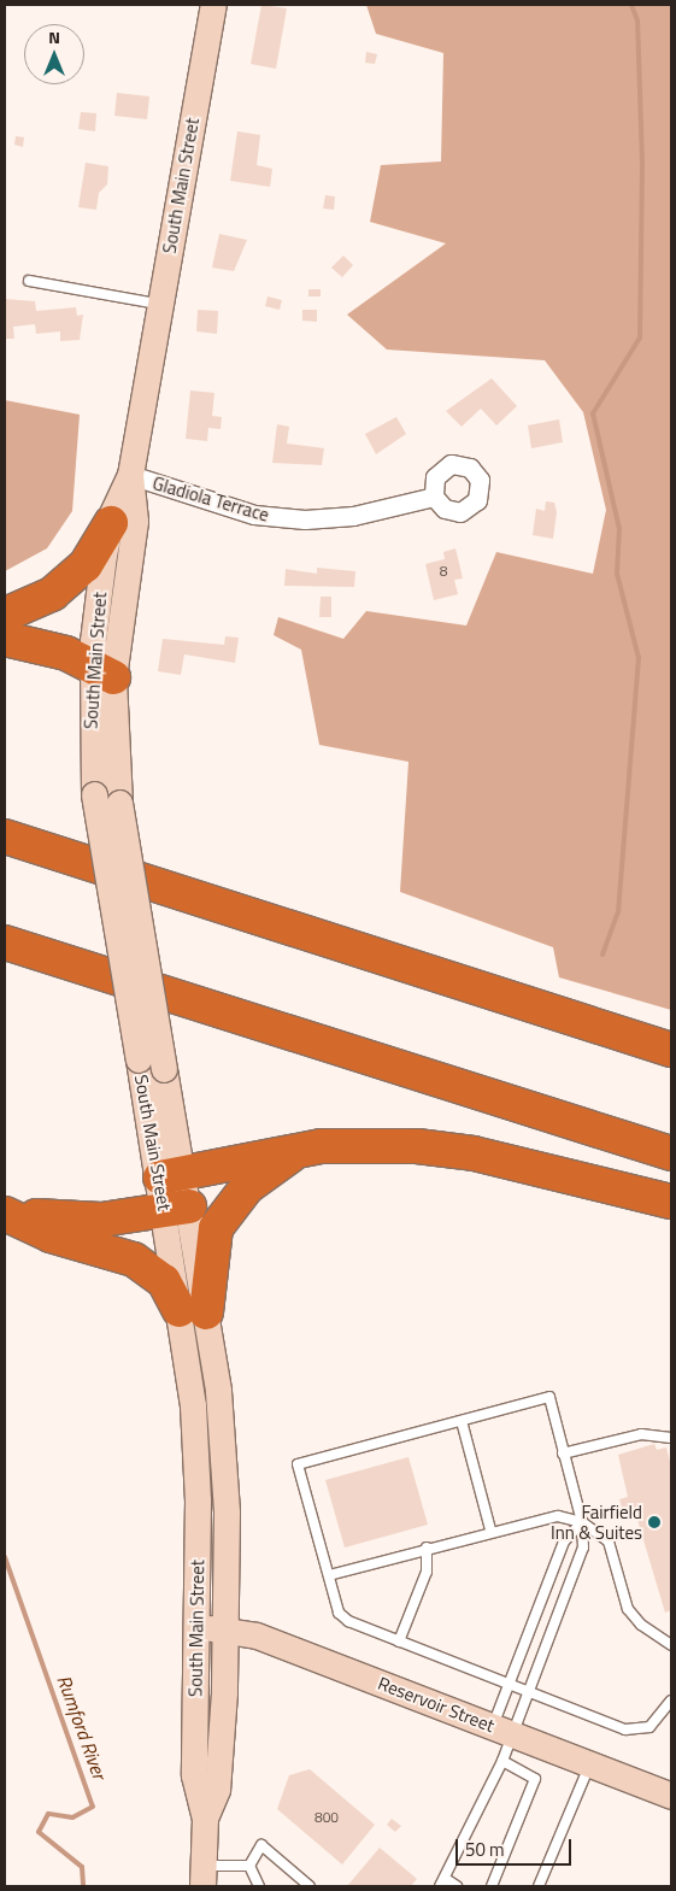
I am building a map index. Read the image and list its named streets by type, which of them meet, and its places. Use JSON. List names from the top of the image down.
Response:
{
  "streets": {
    "main road": ["South Main Street", "Reservoir Street"],
    "street": ["Gladiola Terrace"]
  },
  "crossings": [
    ["South Main Street", "Gladiola Terrace"],
    ["South Main Street", "Reservoir Street"]
  ],
  "water": ["Rumford River"],
  "places": ["Fairfield Inn & Suites"],
  "house_numbers": ["8", "800"],
  "scale_bar": "50 m",
  "north": "top"
}
